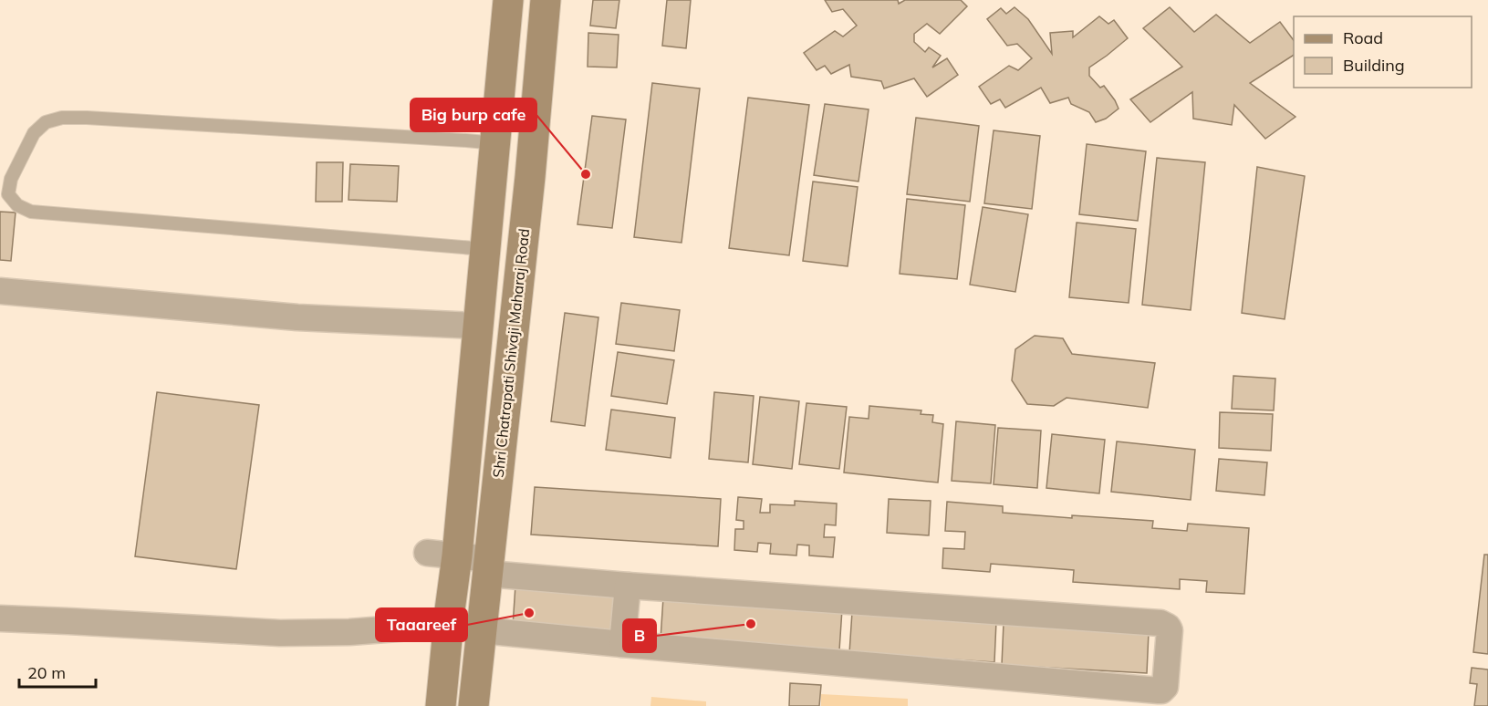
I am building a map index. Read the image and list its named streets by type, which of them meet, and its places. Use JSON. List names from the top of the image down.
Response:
{
  "streets": {
    "main road": ["Shri Chatrapati Shivaji Maharaj Road"]
  },
  "places": ["Big burp cafe", "Taaareef", "B"],
  "legend": ["Road", "Building"],
  "scale_bar": "20 m"
}
